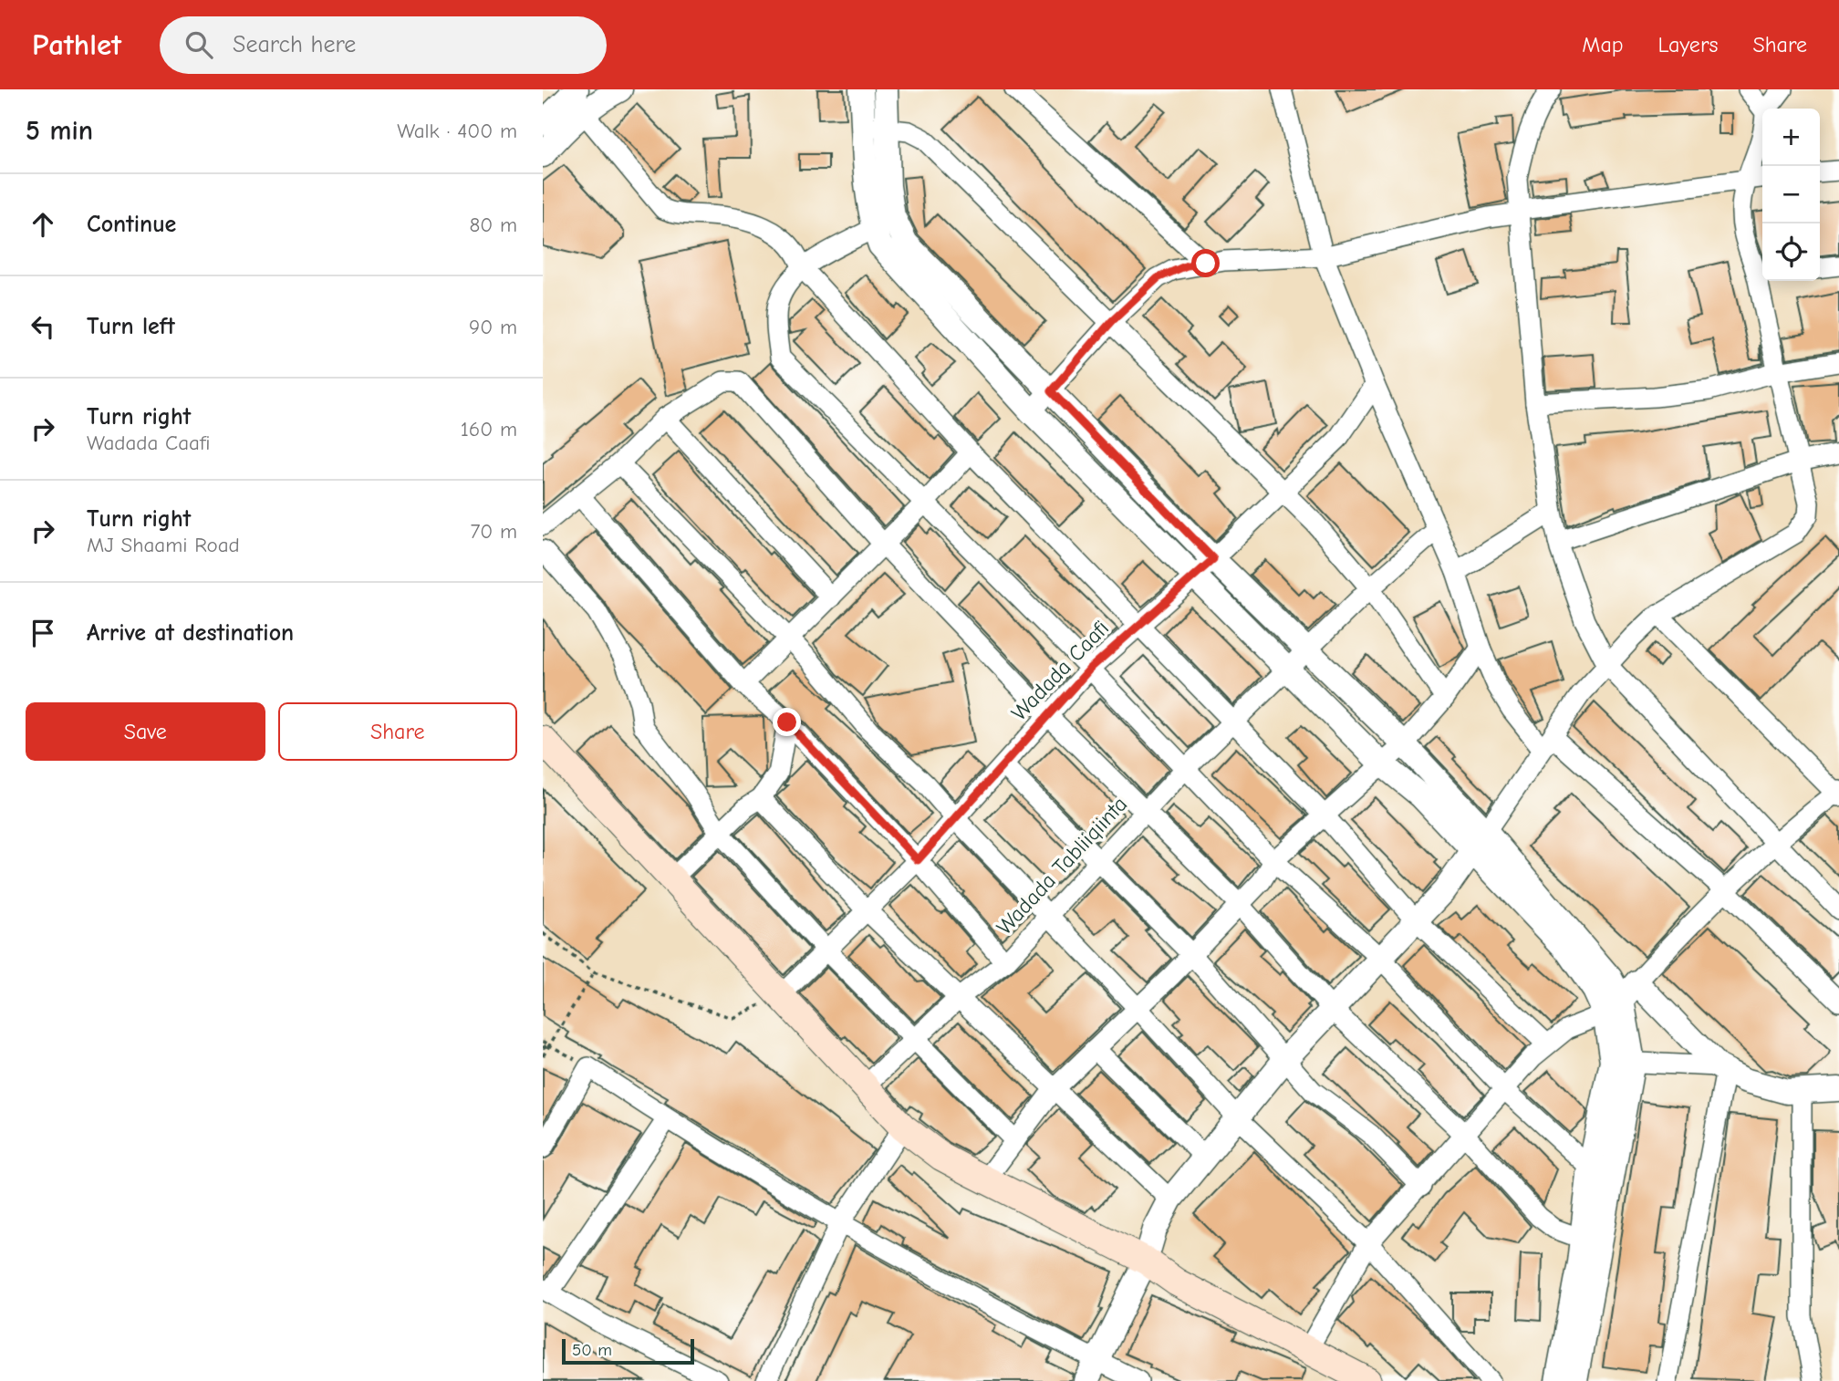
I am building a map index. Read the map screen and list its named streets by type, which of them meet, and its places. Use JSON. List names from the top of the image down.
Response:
{
  "streets": {
    "street": ["Wadada Caafi", "Wadada Tabliiqiinta"]
  },
  "scale_bar": "50 m",
  "page": {
    "header": "Pathlet",
    "search": "Search here",
    "nav": ["Map", "Layers", "Share"],
    "heading": ["5 min", "Walk · 400 m"],
    "map_buttons": ["+", "−"],
    "list": [
      ["Continue", "80 m"],
      ["Turn left", "90 m"],
      ["Turn right", "Wadada Caafi", "160 m"],
      ["Turn right", "MJ Shaami Road", "70 m"],
      "Arrive at destination"
    ],
    "buttons": ["Save", "Share"],
    "scale": "50 m"
  }
}
